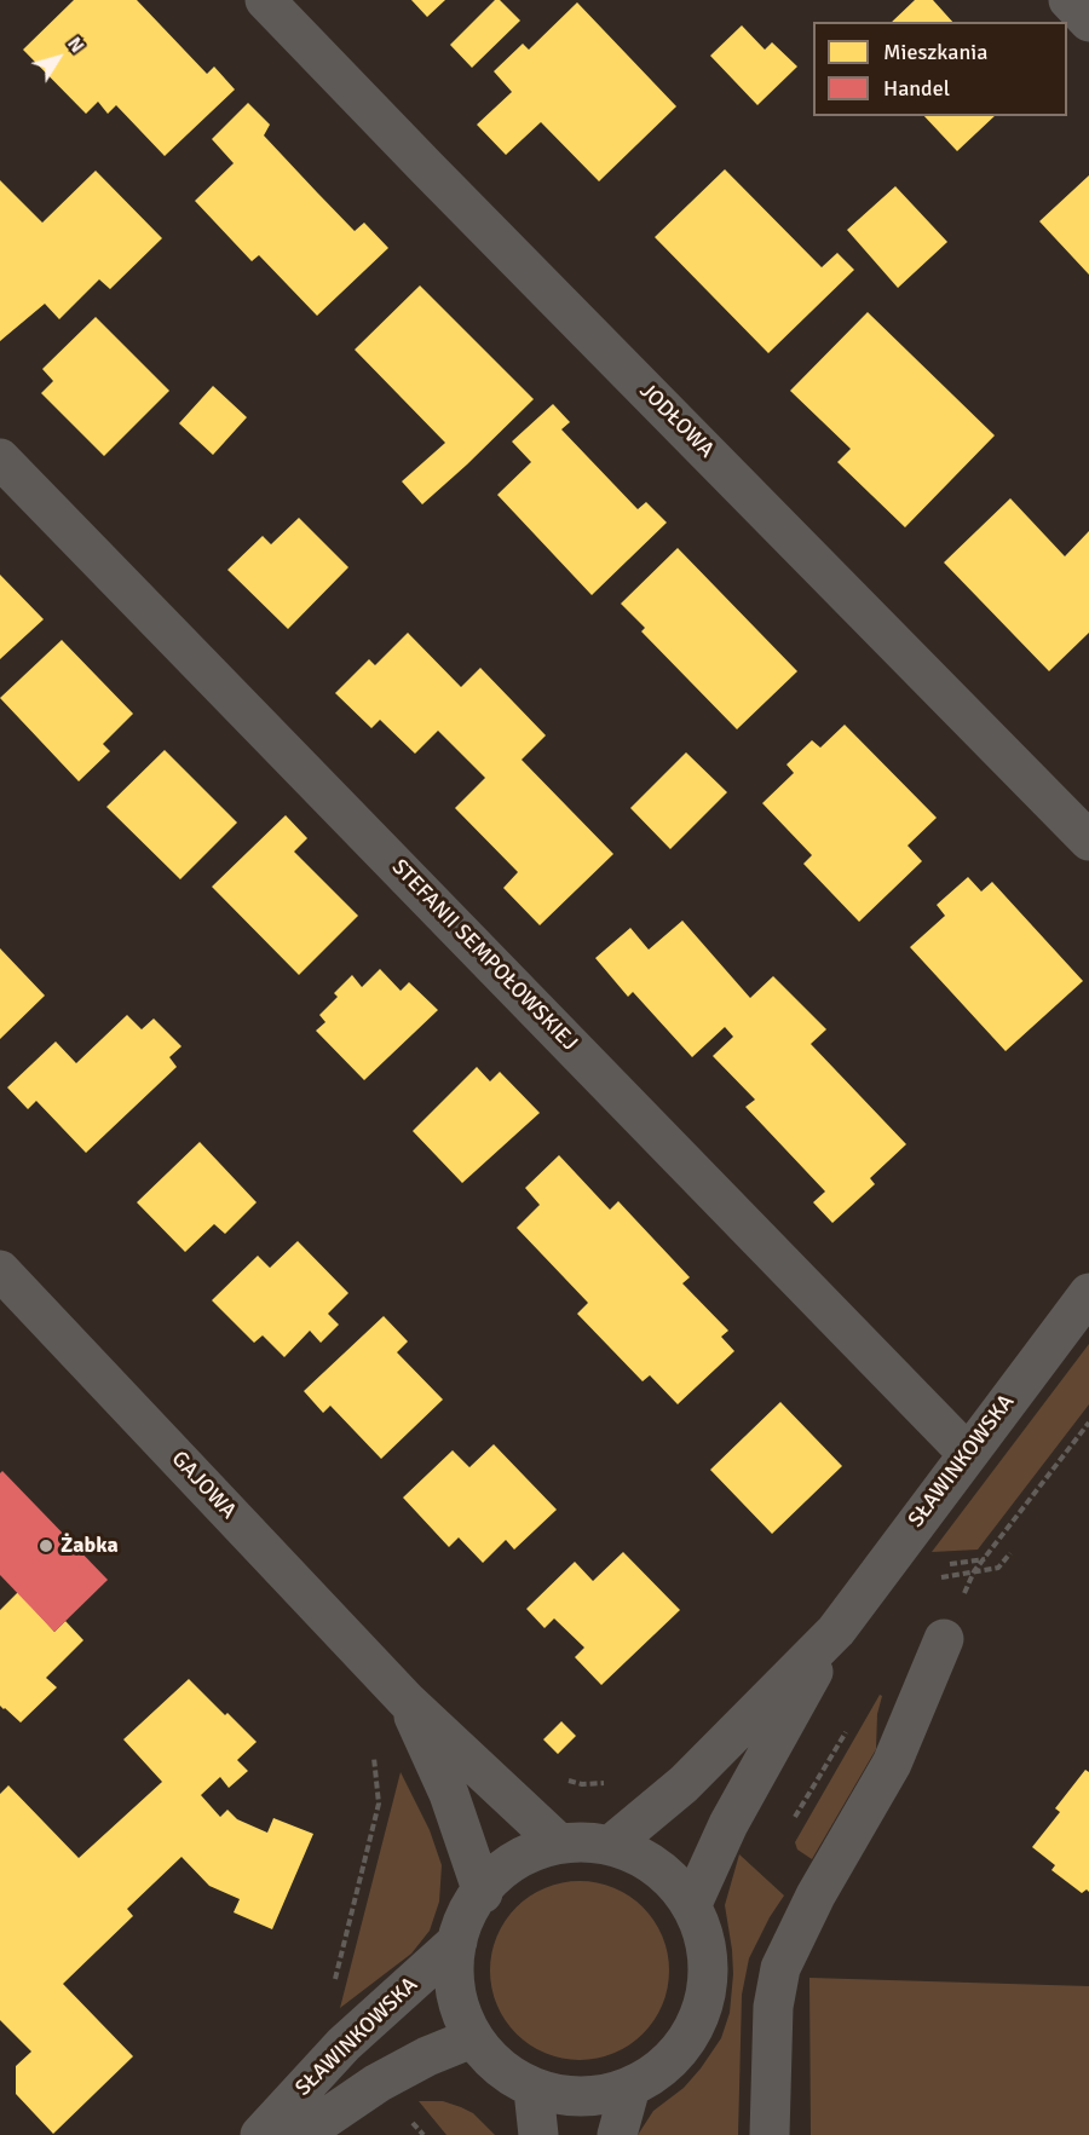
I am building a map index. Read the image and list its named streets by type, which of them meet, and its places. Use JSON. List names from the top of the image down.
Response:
{
  "streets": {
    "street": [
      "JODŁOWA",
      "STEFANII SEMPOŁOWSKIEJ",
      "SŁAWINKOWSKA",
      "GAJOWA"
    ]
  },
  "crossings": [
    ["STEFANII SEMPOŁOWSKIEJ", "SŁAWINKOWSKA"],
    ["SŁAWINKOWSKA", "GAJOWA"]
  ],
  "places": ["Żabka"],
  "legend": ["Mieszkania", "Handel"],
  "north": "top right"
}
